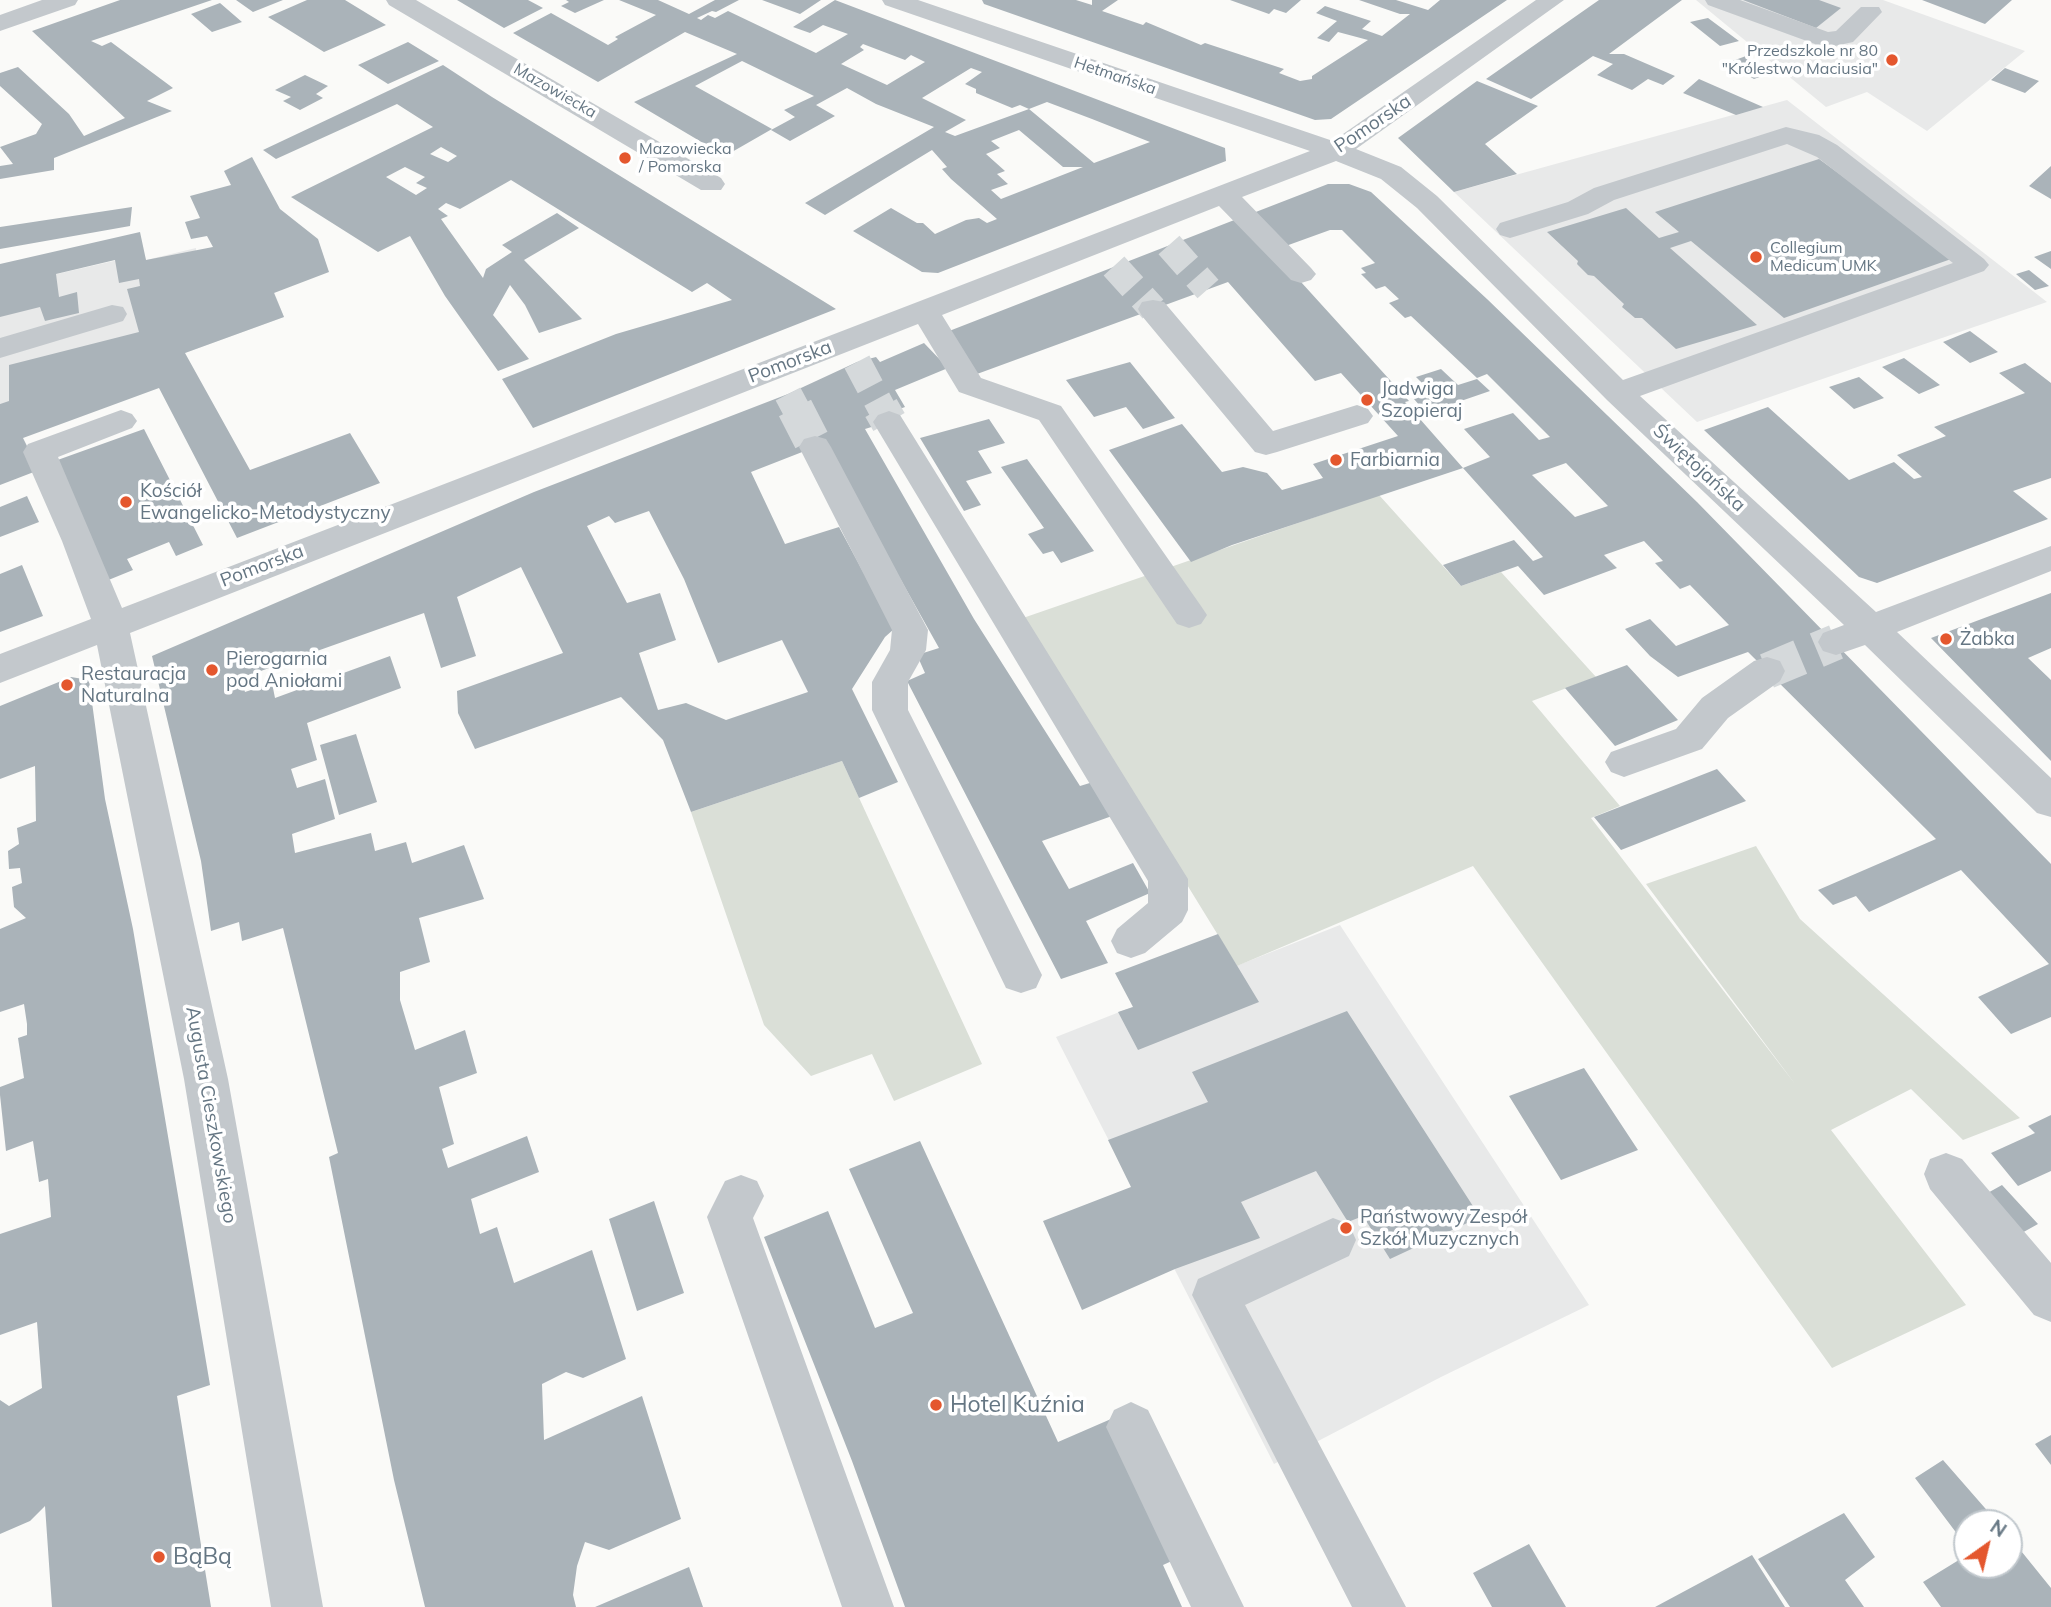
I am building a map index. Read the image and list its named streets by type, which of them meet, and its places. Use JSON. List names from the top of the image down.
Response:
{
  "streets": {
    "street": [
      "Hetmańska",
      "Mazowiecka",
      "Pomorska",
      "Świętojańska",
      "Augusta Cieszkowskiego"
    ]
  },
  "crossings": [
    ["Hetmańska", "Pomorska"],
    ["Hetmańska", "Świętojańska"],
    ["Pomorska", "Świętojańska"],
    ["Pomorska", "Augusta Cieszkowskiego"]
  ],
  "places": [
    "Przedszkole nr 80 \"Królestwo Maciusia\"",
    "Mazowiecka / Pomorska",
    "Collegium Medicum UMK",
    "Jadwiga Szopieraj",
    "Farbiarnia",
    "Kościół Ewangelicko-Metodystyczny",
    "Żabka",
    "Pierogarnia pod Aniołami",
    "Restauracja Naturalna",
    "Państwowy Zespół Szkół Muzycznych",
    "Hotel Kuźnia",
    "BąBą"
  ],
  "north": "top right"
}
